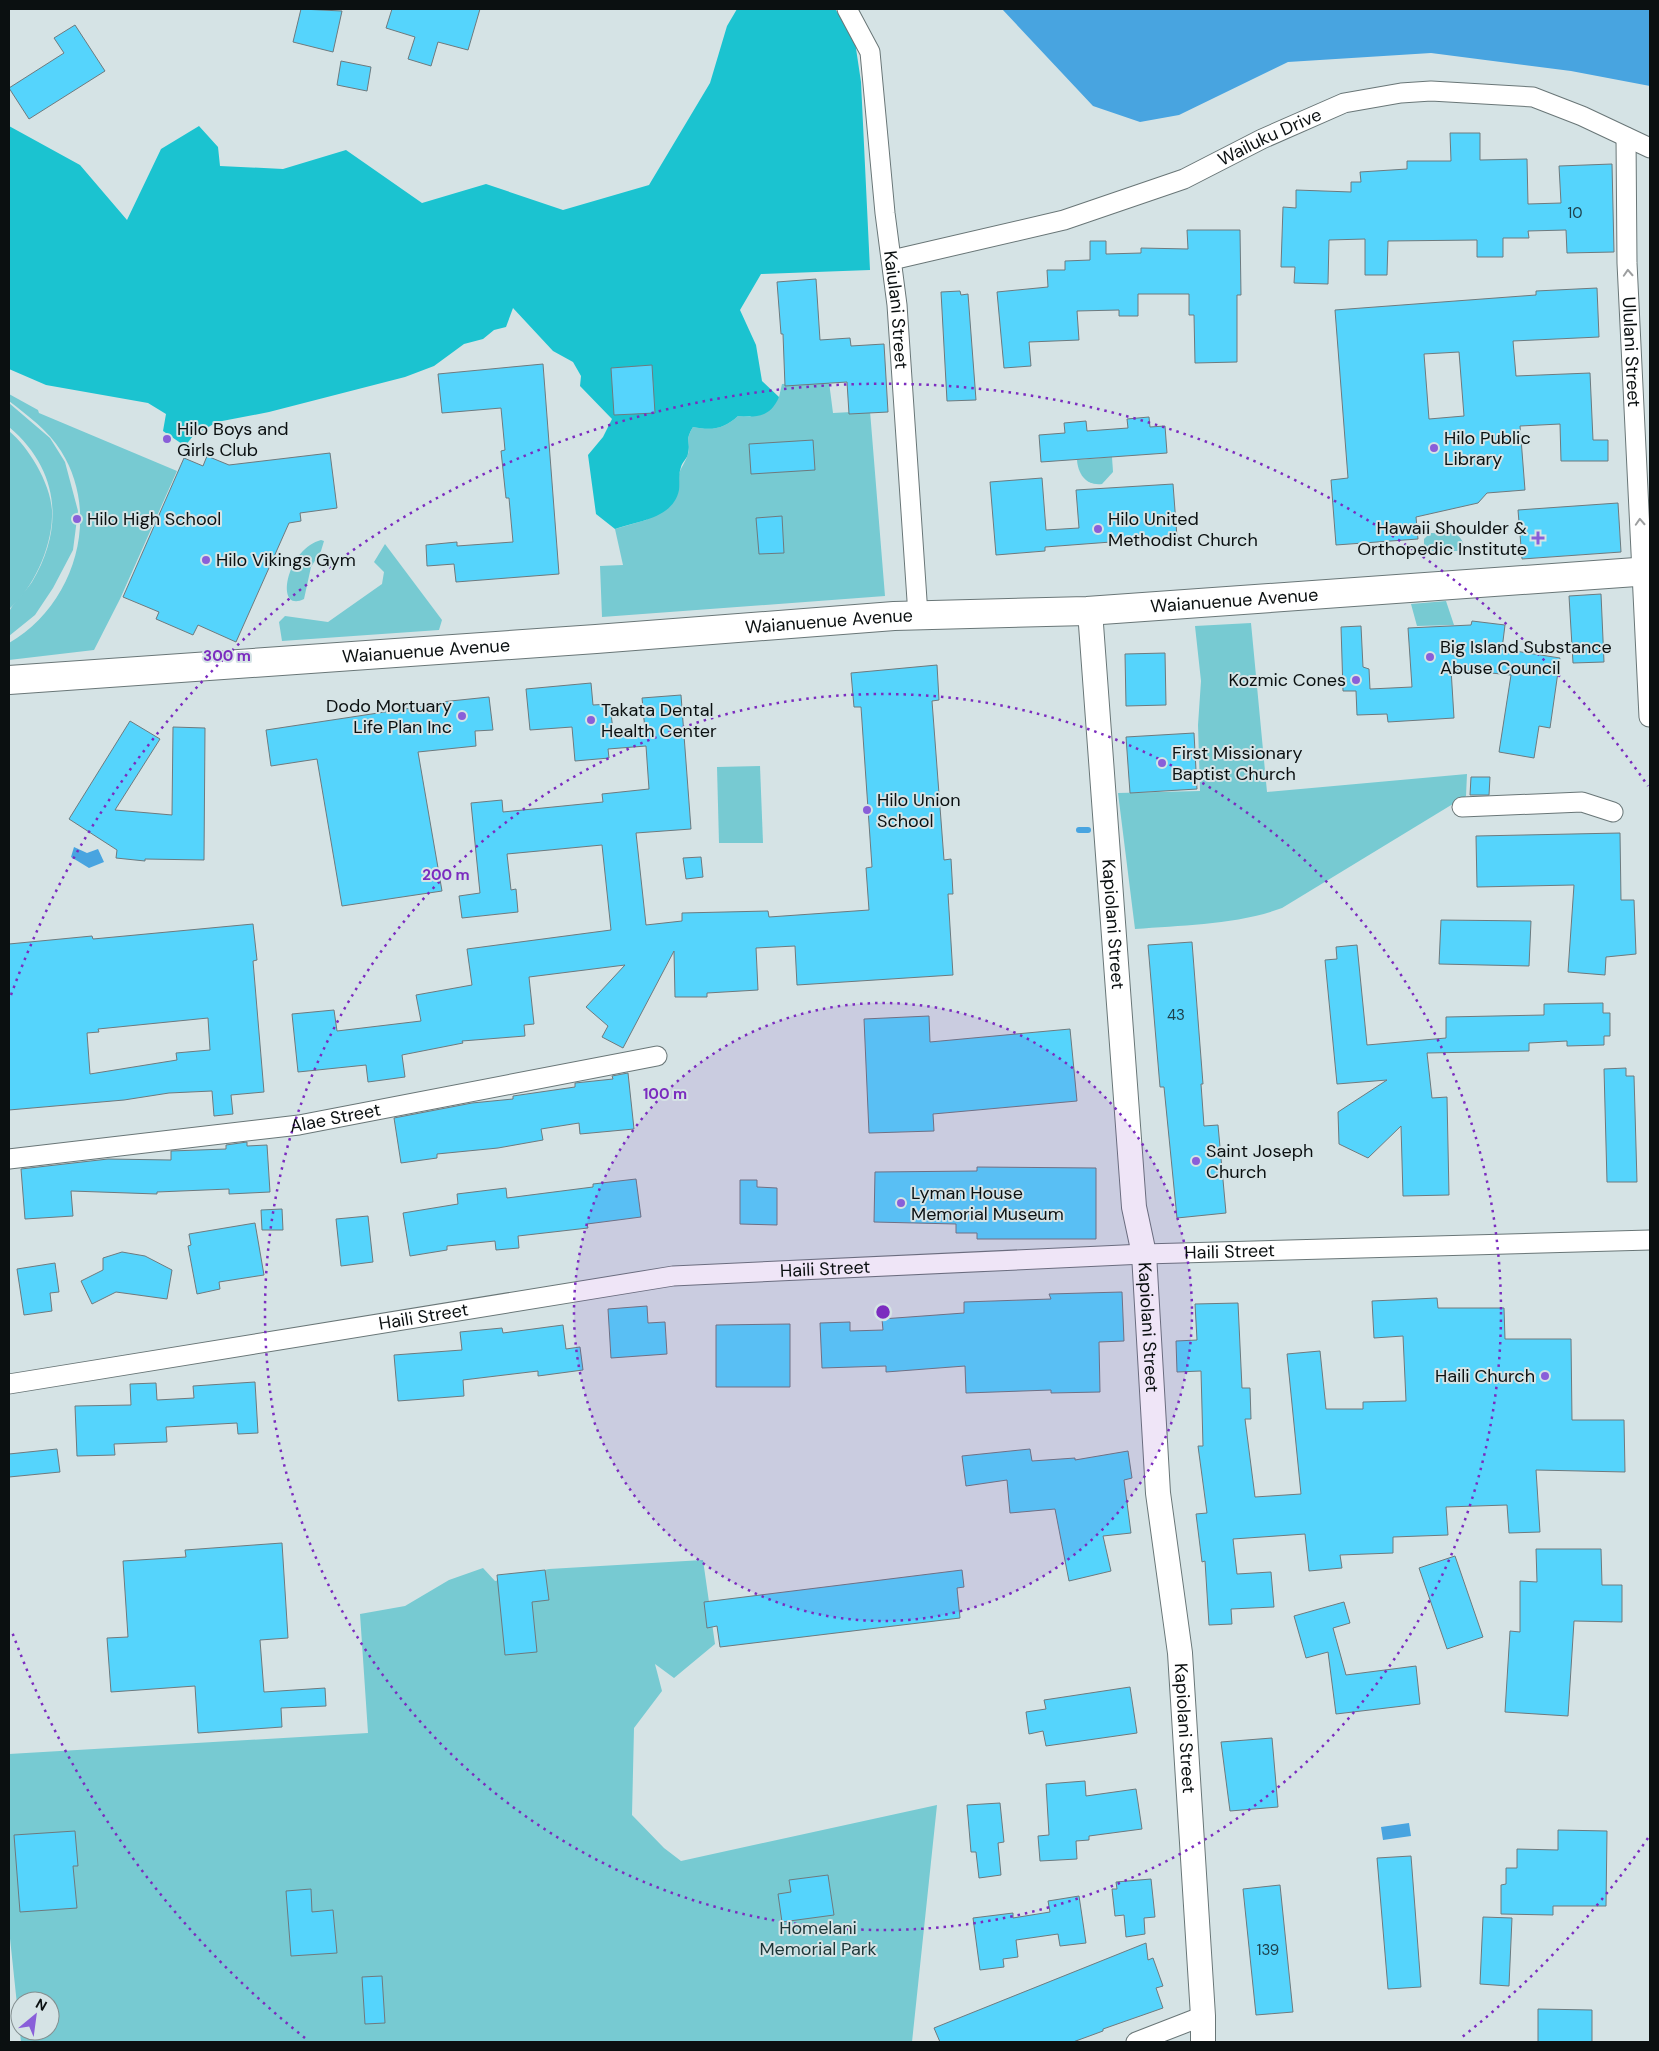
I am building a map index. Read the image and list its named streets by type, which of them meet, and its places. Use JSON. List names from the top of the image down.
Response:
{
  "streets": {
    "main road": ["Waianuenue Avenue"],
    "street": [
      "Wailuku Drive",
      "Kaiulani Street",
      "Ululani Street",
      "Kapiolani Street",
      "Alae Street",
      "Haili Street"
    ]
  },
  "crossings": [
    ["Wailuku Drive", "Kaiulani Street"],
    ["Wailuku Drive", "Ululani Street"],
    ["Kaiulani Street", "Waianuenue Avenue"],
    ["Ululani Street", "Waianuenue Avenue"],
    ["Waianuenue Avenue", "Kapiolani Street"],
    ["Kapiolani Street", "Haili Street"]
  ],
  "one_way": ["Ululani Street"],
  "parks": ["Homelani Memorial Park"],
  "places": {
    "other": [
      "Hilo Boys and Girls Club",
      "Hilo Public Library",
      "Hilo High School",
      "Hilo United Methodist Church",
      "Hilo Vikings Gym",
      "Big Island Substance Abuse Council",
      "Kozmic Cones",
      "Dodo Mortuary Life Plan Inc",
      "Takata Dental Health Center",
      "First Missionary Baptist Church",
      "Hilo Union School",
      "Saint Joseph Church",
      "Lyman House Memorial Museum",
      "Haili Church"
    ],
    "health": ["Hawaii Shoulder & Orthopedic Institute"]
  },
  "house_numbers": ["10", "43", "139"],
  "north": "top right",
  "rings": ["300 m", "200 m", "100 m"]
}
